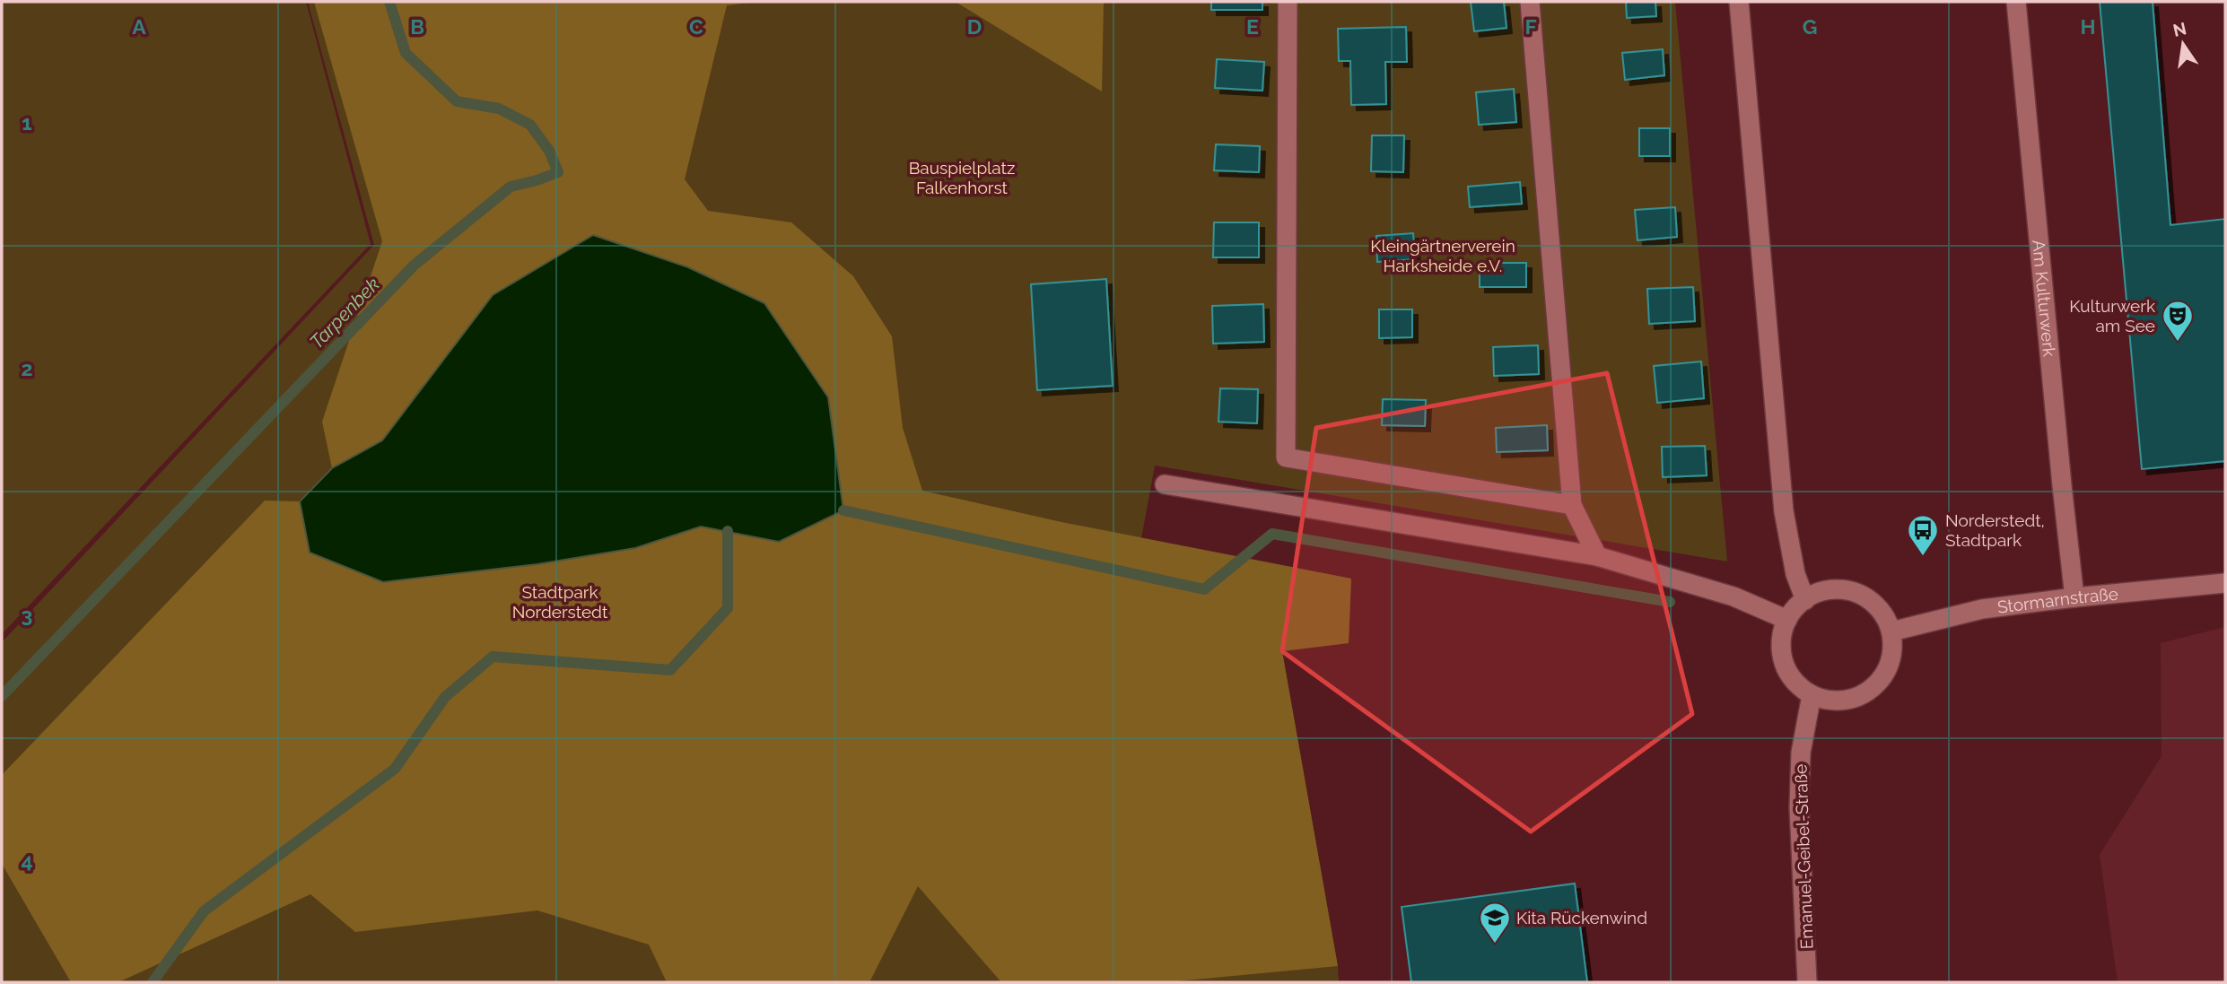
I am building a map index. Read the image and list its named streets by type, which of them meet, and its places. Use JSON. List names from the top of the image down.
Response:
{
  "streets": {
    "street": ["Am Kulturwerk", "Stormarnstraße", "Emanuel-Geibel-Straße"]
  },
  "crossings": [
    ["Am Kulturwerk", "Stormarnstraße"],
    ["Stormarnstraße", "Emanuel-Geibel-Straße"]
  ],
  "water": ["Tarpenbek"],
  "parks": ["Bauspielplatz Falkenhorst", "Kleingärtnerverein Harksheide e.V.", "Stadtpark Norderstedt"],
  "places": {
    "theatre": ["Kulturwerk am See"],
    "bus stop": ["Norderstedt, Stadtpark"],
    "school or university": ["Kita Rückenwind"]
  },
  "north": "top",
  "grid": {
    "columns": [
      "A",
      "B",
      "C",
      "D",
      "E",
      "F",
      "G",
      "H"
    ],
    "rows": [
      "1",
      "2",
      "3",
      "4"
    ]
  }
}
